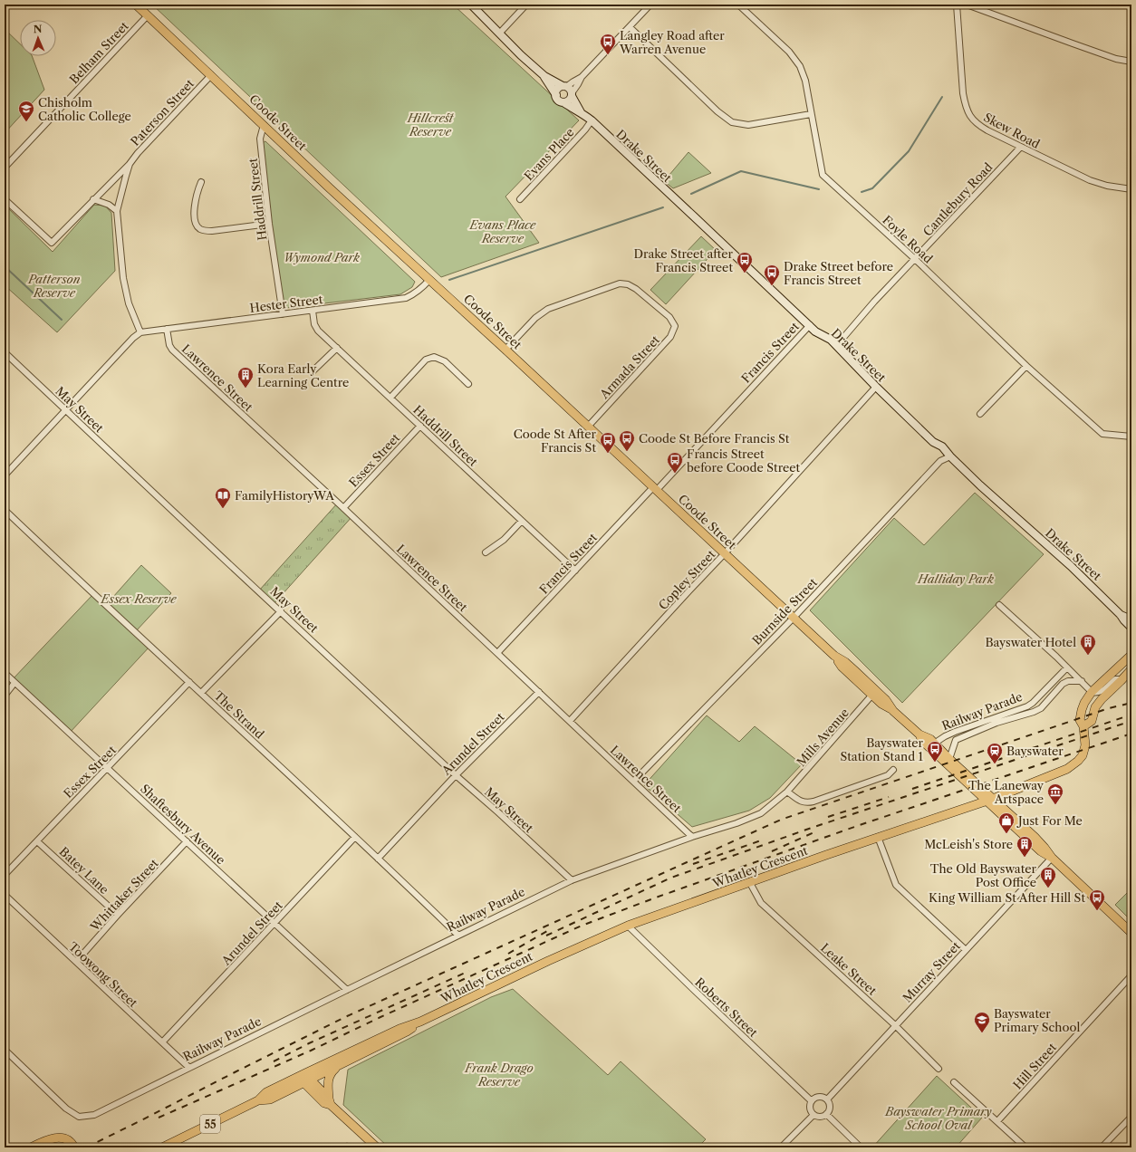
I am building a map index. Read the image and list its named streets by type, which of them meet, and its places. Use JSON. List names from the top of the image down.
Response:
{
  "streets": {
    "main road": ["Coode Street", "Whatley Crescent", "55"],
    "street": [
      "Belham Street",
      "Paterson Street",
      "Skew Road",
      "Evans Place",
      "Drake Street",
      "Haddrill Street",
      "Cantlebury Road",
      "Foyle Road",
      "Hester Street",
      "Francis Street",
      "Armada Street",
      "Lawrence Street",
      "May Street",
      "Essex Street",
      "Copley Street",
      "Burnside Street",
      "Railway Parade",
      "The Strand",
      "Mills Avenue",
      "Arundel Street",
      "Shaftesbury Avenue",
      "Batey Lane",
      "Whittaker Street",
      "Leake Street",
      "Murray Street",
      "Toowong Street",
      "Roberts Street",
      "Hill Street"
    ]
  },
  "crossings": [
    ["Belham Street", "Coode Street"],
    ["Paterson Street", "Coode Street"],
    ["Paterson Street", "Hester Street"],
    ["Coode Street", "Haddrill Street"],
    ["Coode Street", "Hester Street"],
    ["Coode Street", "Francis Street"],
    ["Coode Street", "Armada Street"],
    ["Coode Street", "Copley Street"],
    ["Coode Street", "Burnside Street"],
    ["Coode Street", "Railway Parade"],
    ["Coode Street", "Mills Avenue"],
    ["Coode Street", "Whatley Crescent"],
    ["Coode Street", "Murray Street"],
    ["Skew Road", "Cantlebury Road"],
    ["Evans Place", "Drake Street"],
    ["Drake Street", "Cantlebury Road"],
    ["Drake Street", "Francis Street"],
    ["Drake Street", "Copley Street"],
    ["Drake Street", "Burnside Street"],
    ["Haddrill Street", "Hester Street"],
    ["Haddrill Street", "Francis Street"],
    ["Haddrill Street", "Essex Street"],
    ["Cantlebury Road", "Foyle Road"],
    ["Hester Street", "Lawrence Street"],
    ["Francis Street", "Lawrence Street"],
    ["Lawrence Street", "Essex Street"],
    ["Lawrence Street", "Copley Street"],
    ["Lawrence Street", "Burnside Street"],
    ["Lawrence Street", "Railway Parade"],
    ["Lawrence Street", "Arundel Street"],
    ["May Street", "Railway Parade"],
    ["May Street", "Arundel Street"],
    ["Essex Street", "The Strand"],
    ["Essex Street", "Shaftesbury Avenue"],
    ["Essex Street", "Batey Lane"],
    ["Railway Parade", "The Strand"],
    ["Railway Parade", "Mills Avenue"],
    ["Railway Parade", "Shaftesbury Avenue"],
    ["Railway Parade", "Toowong Street"],
    ["The Strand", "Arundel Street"],
    ["Arundel Street", "Shaftesbury Avenue"],
    ["Arundel Street", "Toowong Street"],
    ["Shaftesbury Avenue", "Whittaker Street"],
    ["Whatley Crescent", "Leake Street"],
    ["Whatley Crescent", "Roberts Street"],
    ["Batey Lane", "Whittaker Street"],
    ["Whittaker Street", "Toowong Street"],
    ["Leake Street", "Murray Street"],
    ["Murray Street", "Roberts Street"]
  ],
  "parks": [
    "Hillcrest Reserve",
    "Evans Place Reserve",
    "Wymond Park",
    "Patterson Reserve",
    "Halliday Park",
    "Essex Reserve",
    "Frank Drago Reserve",
    "Bayswater Primary School Oval"
  ],
  "places": {
    "bus stop": [
      "Langley Road after Warren Avenue",
      "Drake Street after Francis Street",
      "Drake Street before Francis Street",
      "Coode St Before Francis St",
      "Coode St After Francis St",
      "Francis Street before Coode Street",
      "Bayswater Station Stand 1",
      "King William St After Hill St"
    ],
    "school or university": ["Chisholm Catholic College", "Bayswater Primary School"],
    "building": [
      "Kora Early Learning Centre",
      "Bayswater Hotel",
      "McLeish's Store",
      "The Old Bayswater Post Office"
    ],
    "library": ["FamilyHistoryWA"],
    "station": ["Bayswater"],
    "museum": ["The Laneway Artspace"],
    "shop": ["Just For Me"]
  },
  "north": "top"
}
